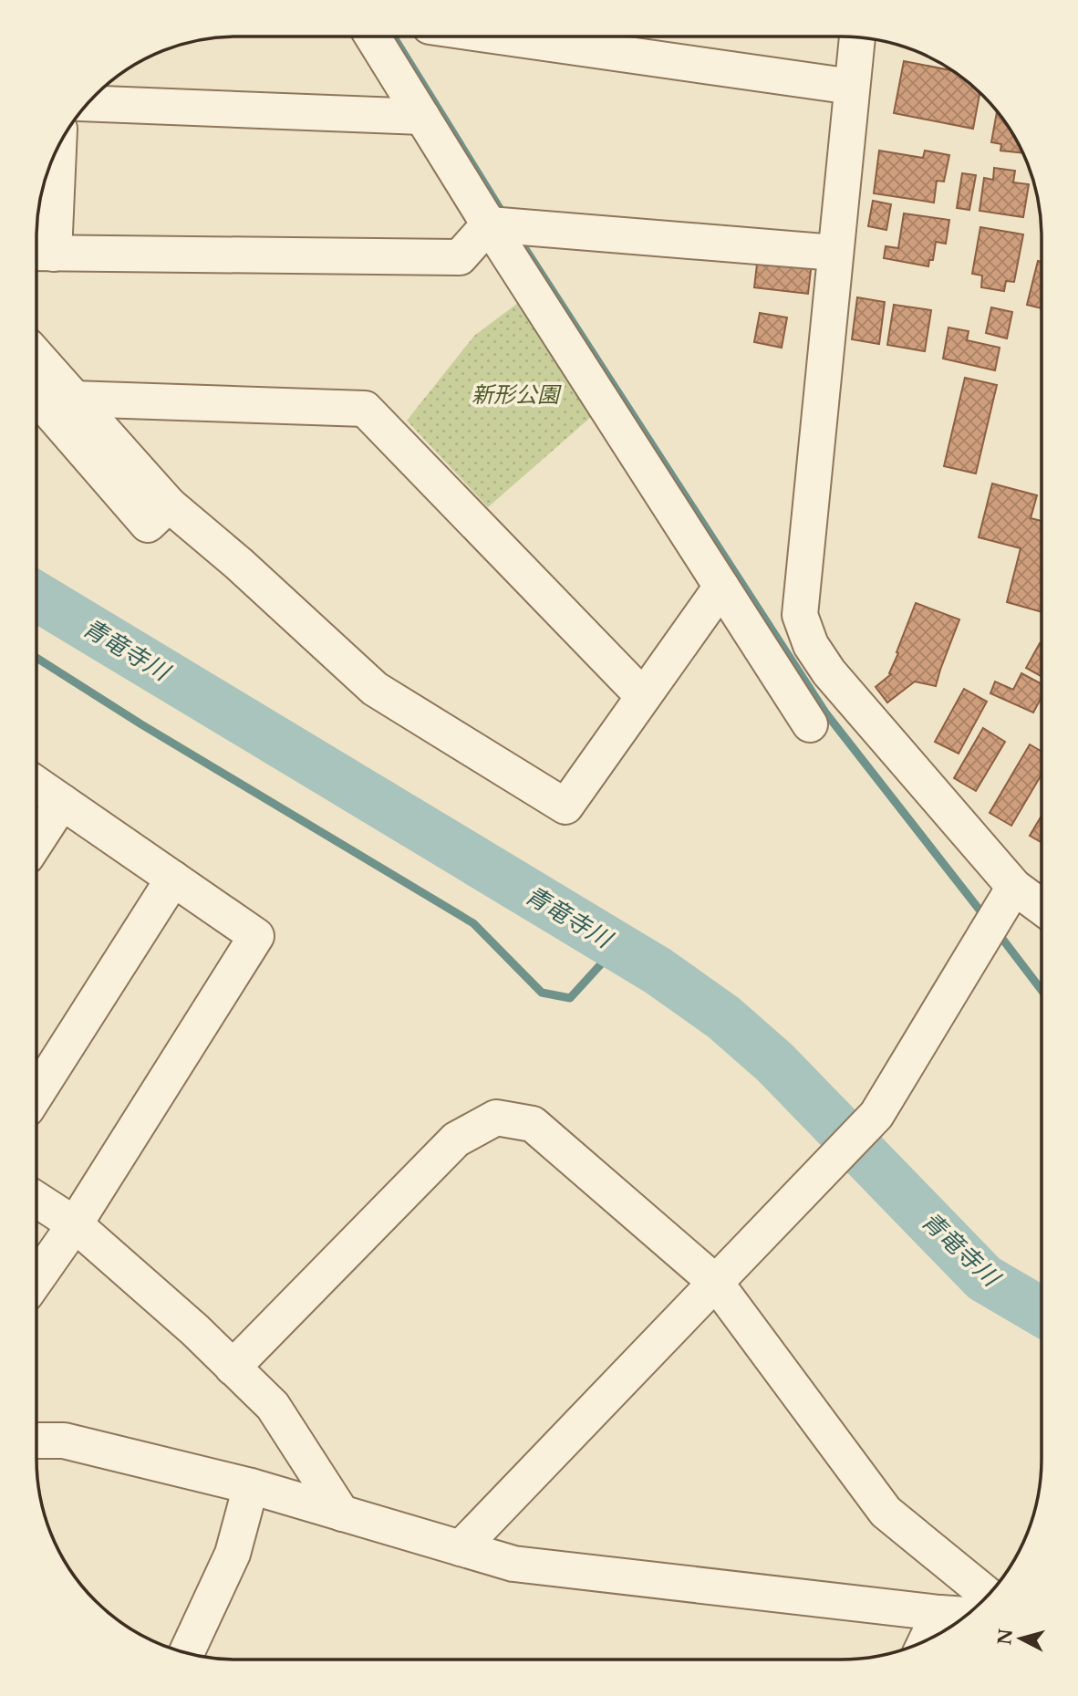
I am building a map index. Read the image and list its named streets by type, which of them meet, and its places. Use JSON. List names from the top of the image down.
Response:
{
  "water": ["青竜寺川"],
  "parks": ["新形公園"],
  "north": "left"
}
